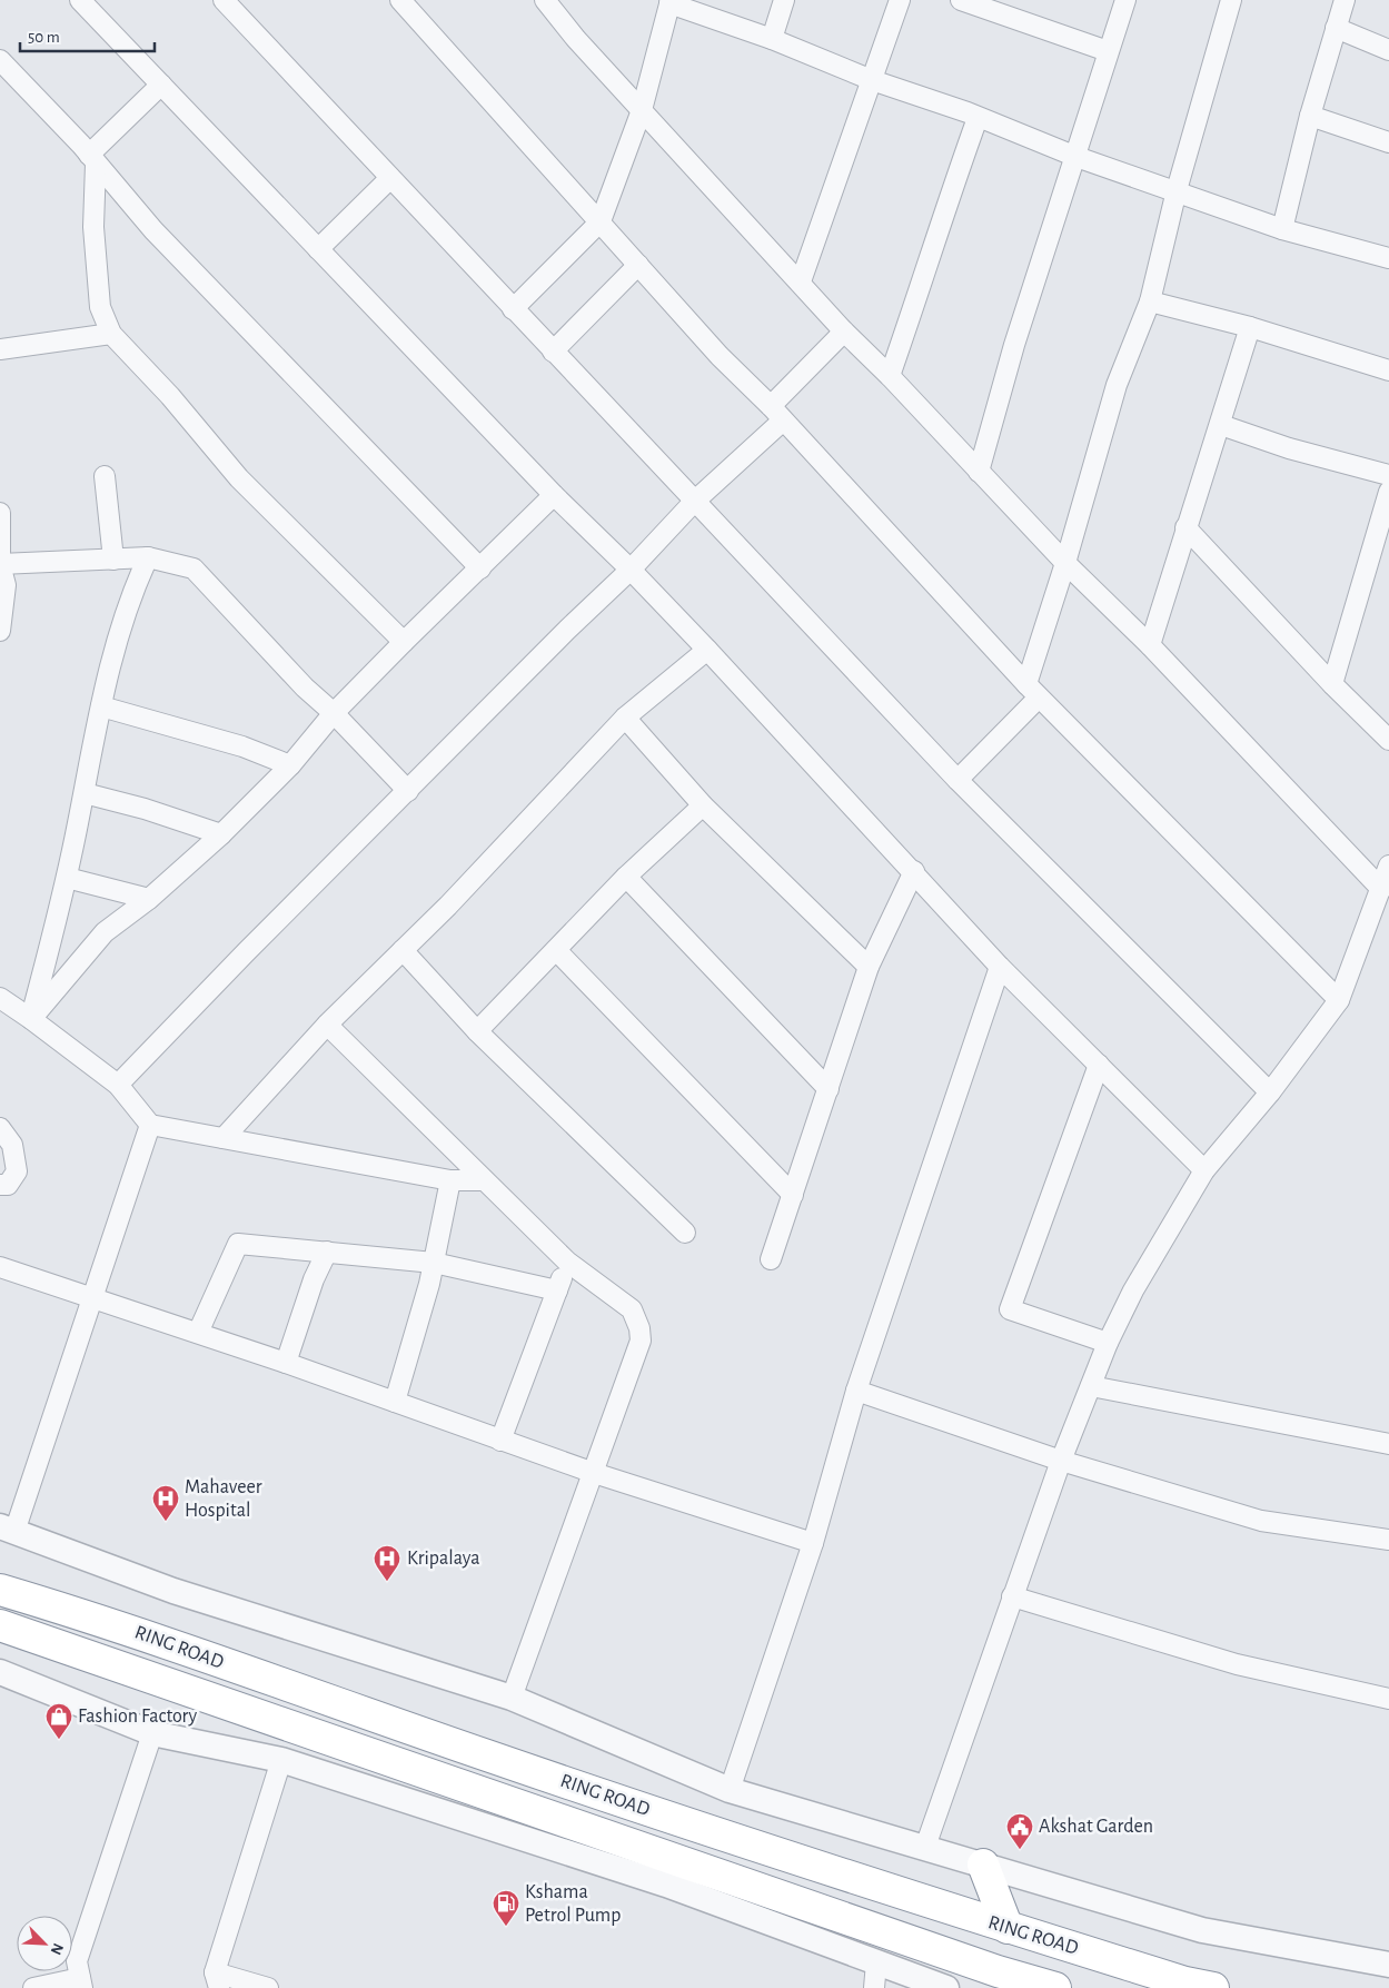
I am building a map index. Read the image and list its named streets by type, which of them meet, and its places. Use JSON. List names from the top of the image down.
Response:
{
  "streets": {
    "highway": ["RING ROAD"]
  },
  "places": {
    "hospital": ["Mahaveer Hospital", "Kripalaya"],
    "shop": ["Fashion Factory"],
    "public building": ["Akshat Garden"],
    "fuel station": ["Kshama Petrol Pump"]
  },
  "scale_bar": "50 m",
  "north": "bottom right"
}
